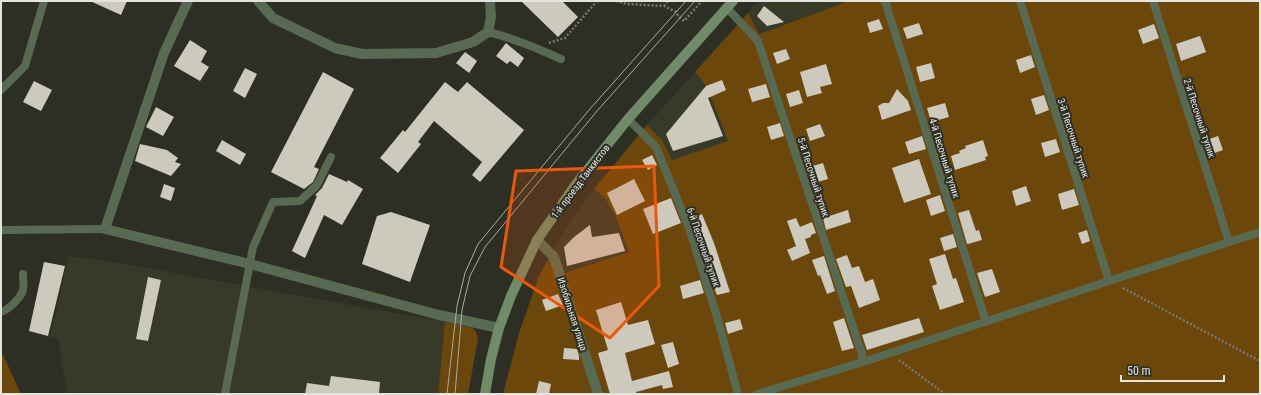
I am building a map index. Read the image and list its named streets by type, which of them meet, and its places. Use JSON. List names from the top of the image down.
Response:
{
  "streets": {
    "main road": ["1-й проезд Танкистов"],
    "street": ["Изобильная улица"],
    "lane": [
      "2-й Песочный тупик",
      "3-й Песочный тупик",
      "4-й Песочный тупик",
      "5-й Песочный тупик",
      "6-й Песочный тупик"
    ]
  },
  "crossings": [
    ["5-й Песочный тупик", "1-й проезд Танкистов"],
    ["1-й проезд Танкистов", "6-й Песочный тупик"],
    ["1-й проезд Танкистов", "Изобильная улица"]
  ],
  "scale_bar": "50 m"
}
